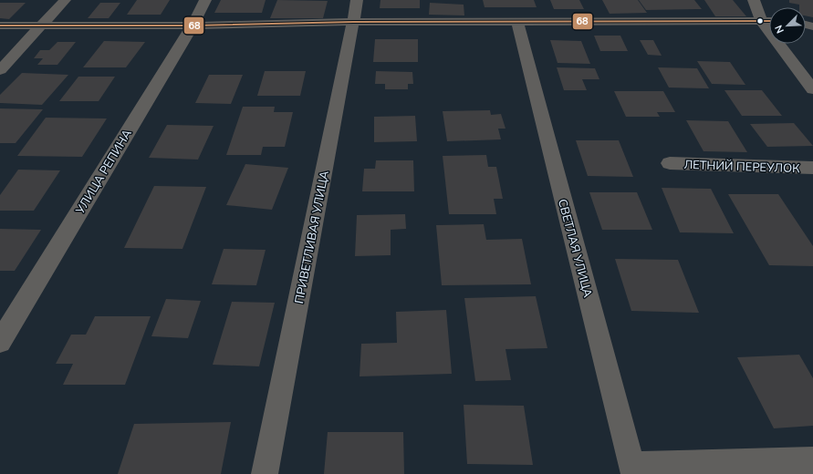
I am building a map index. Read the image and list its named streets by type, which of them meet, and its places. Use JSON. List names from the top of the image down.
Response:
{
  "streets": {
    "street": [
      "ЛЕТНИЙ ПЕРЕУЛОК",
      "УЛИЦА РЕПИНА",
      "ПРИВЕТЛИВАЯ УЛИЦА",
      "СВЕТЛАЯ УЛИЦА"
    ]
  },
  "lines": ["transit line 68"],
  "north": "bottom left"
}
